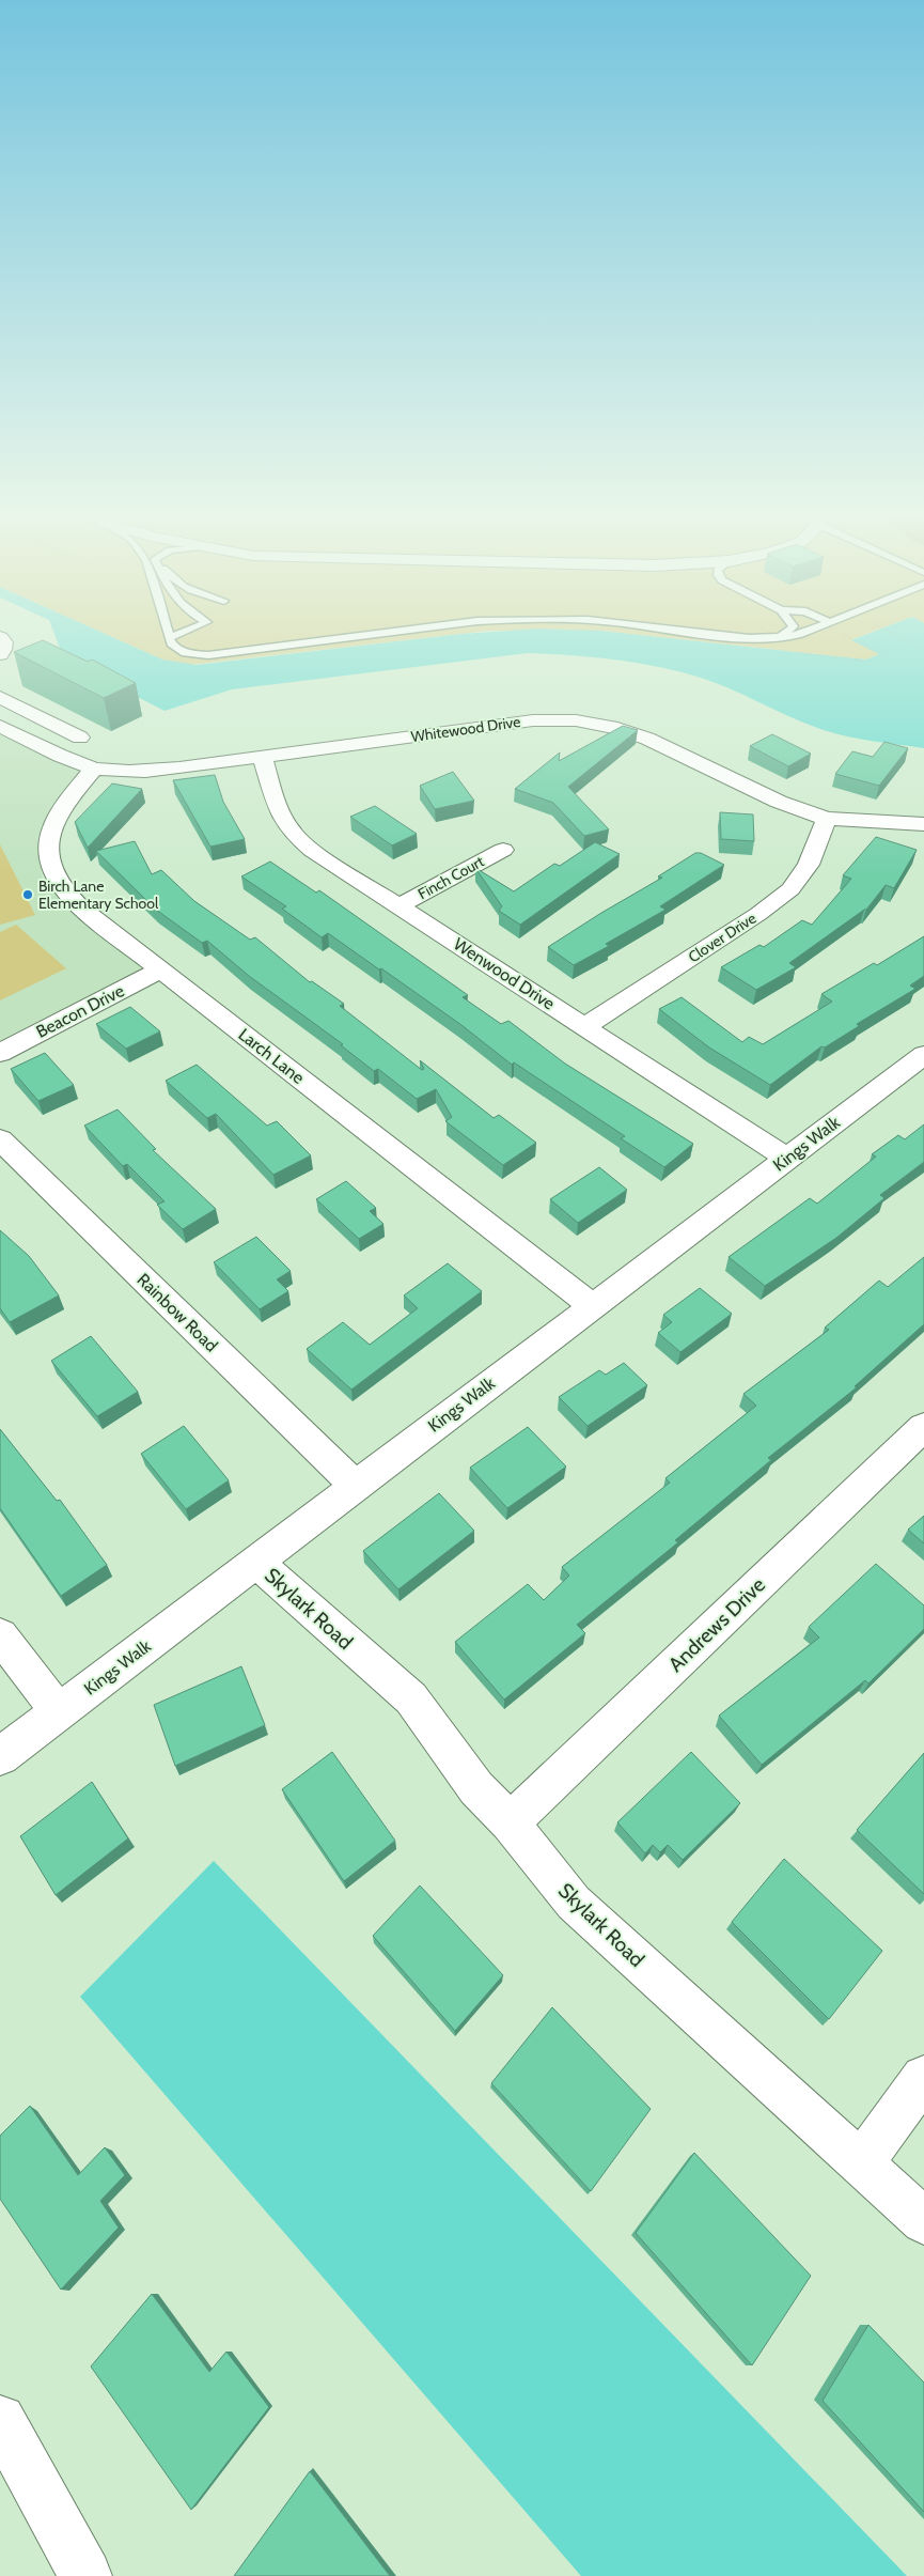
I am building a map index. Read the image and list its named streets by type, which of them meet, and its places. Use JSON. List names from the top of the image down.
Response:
{
  "streets": {
    "street": [
      "Whitewood Drive",
      "Finch Court",
      "Clover Drive",
      "Wenwood Drive",
      "Beacon Drive",
      "Larch Lane",
      "Kings Walk",
      "Rainbow Road",
      "Skylark Road",
      "Andrews Drive"
    ]
  },
  "crossings": [
    ["Whitewood Drive", "Clover Drive"],
    ["Whitewood Drive", "Wenwood Drive"],
    ["Whitewood Drive", "Larch Lane"],
    ["Finch Court", "Wenwood Drive"],
    ["Clover Drive", "Wenwood Drive"],
    ["Wenwood Drive", "Kings Walk"],
    ["Beacon Drive", "Larch Lane"],
    ["Larch Lane", "Kings Walk"],
    ["Kings Walk", "Rainbow Road"],
    ["Kings Walk", "Skylark Road"],
    ["Skylark Road", "Andrews Drive"]
  ],
  "places": ["Birch Lane Elementary School"]
}
